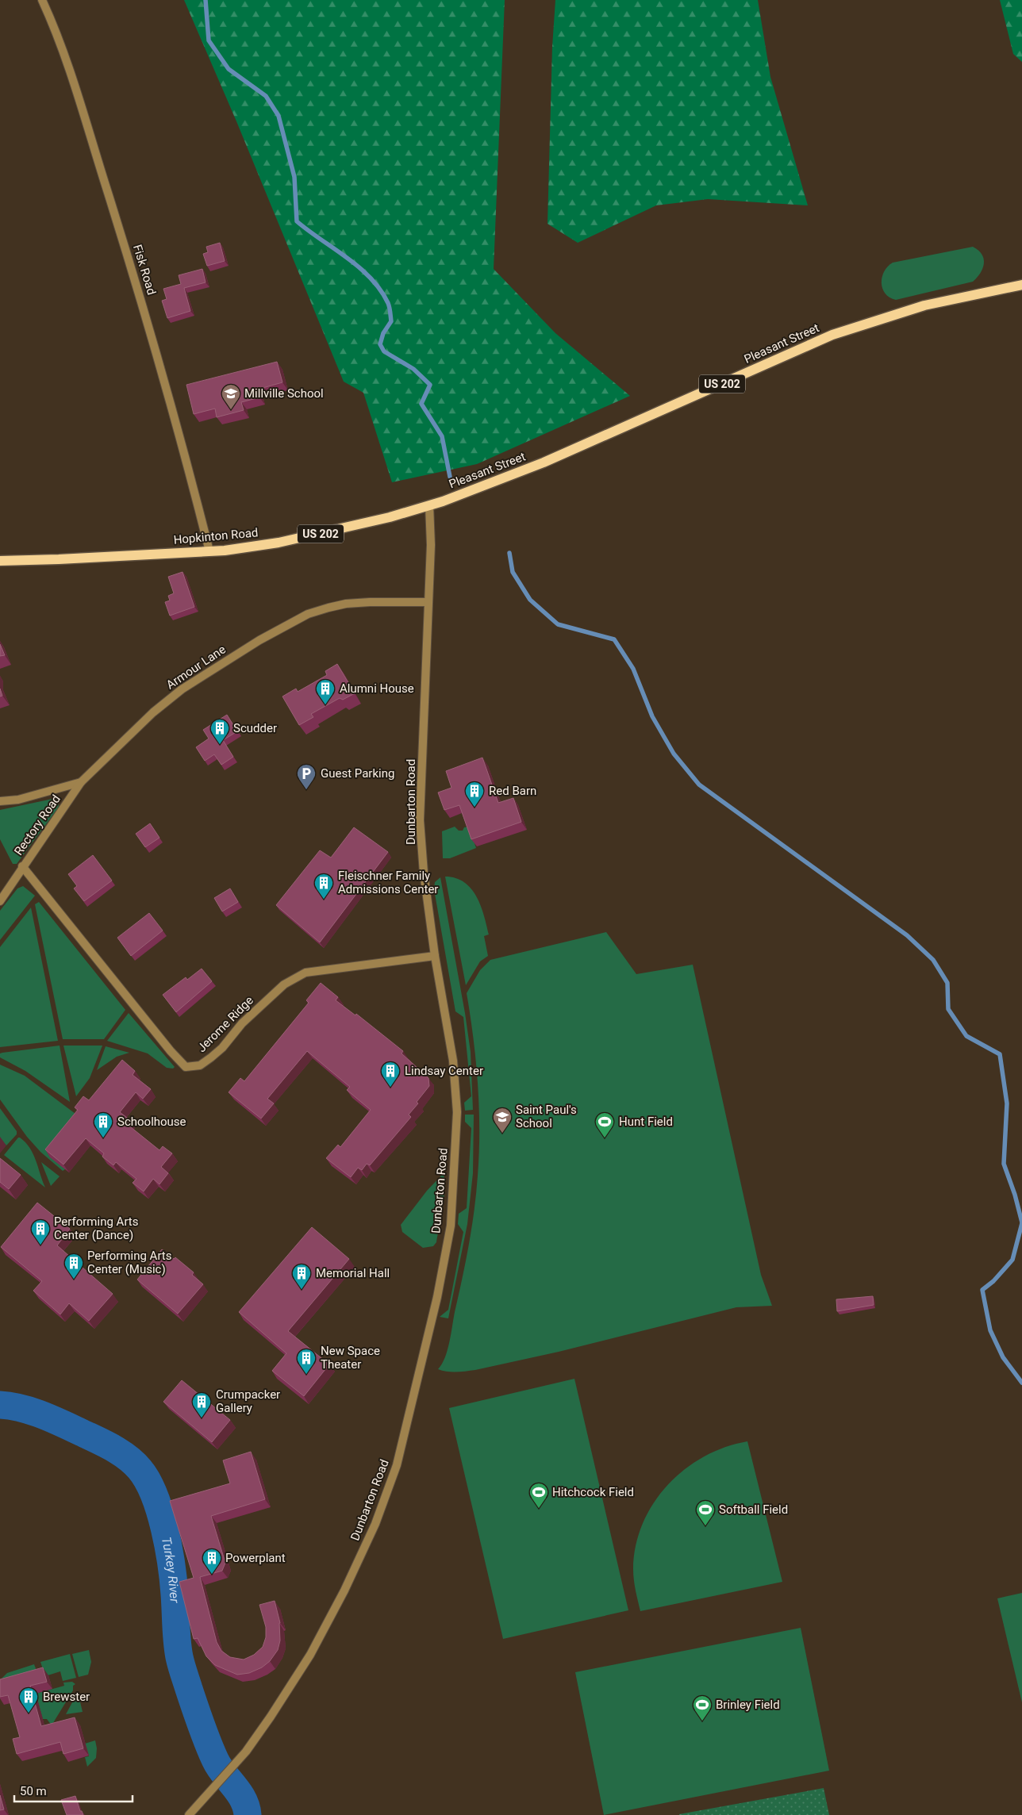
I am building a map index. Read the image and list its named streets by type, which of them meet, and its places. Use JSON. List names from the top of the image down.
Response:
{
  "streets": {
    "main road": ["Pleasant Street", "US 202", "Hopkinton Road"],
    "street": [
      "Fisk Road",
      "Armour Lane",
      "Dunbarton Road",
      "Rectory Road",
      "Jerome Ridge"
    ]
  },
  "crossings": [
    ["Fisk Road", "Hopkinton Road"],
    ["Pleasant Street", "Hopkinton Road"],
    ["Pleasant Street", "Dunbarton Road"],
    ["Hopkinton Road", "Dunbarton Road"],
    ["Armour Lane", "Dunbarton Road"],
    ["Armour Lane", "Rectory Road"],
    ["Dunbarton Road", "Jerome Ridge"],
    ["Rectory Road", "Jerome Ridge"]
  ],
  "water": ["Turkey River"],
  "places": {
    "school or university": ["Millville School", "Saint Paul's School"],
    "building": [
      "Alumni House",
      "Scudder",
      "Red Barn",
      "Fleischner Family Admissions Center",
      "Lindsay Center",
      "Schoolhouse",
      "Performing Arts Center (Dance)",
      "Performing Arts Center (Music)",
      "Memorial Hall",
      "New Space Theater",
      "Crumpacker Gallery",
      "Powerplant",
      "Brewster"
    ],
    "parking": ["Guest Parking"],
    "sports": [
      "Hunt Field",
      "Hitchcock Field",
      "Softball Field",
      "Brinley Field"
    ]
  },
  "scale_bar": "50 m"
}
